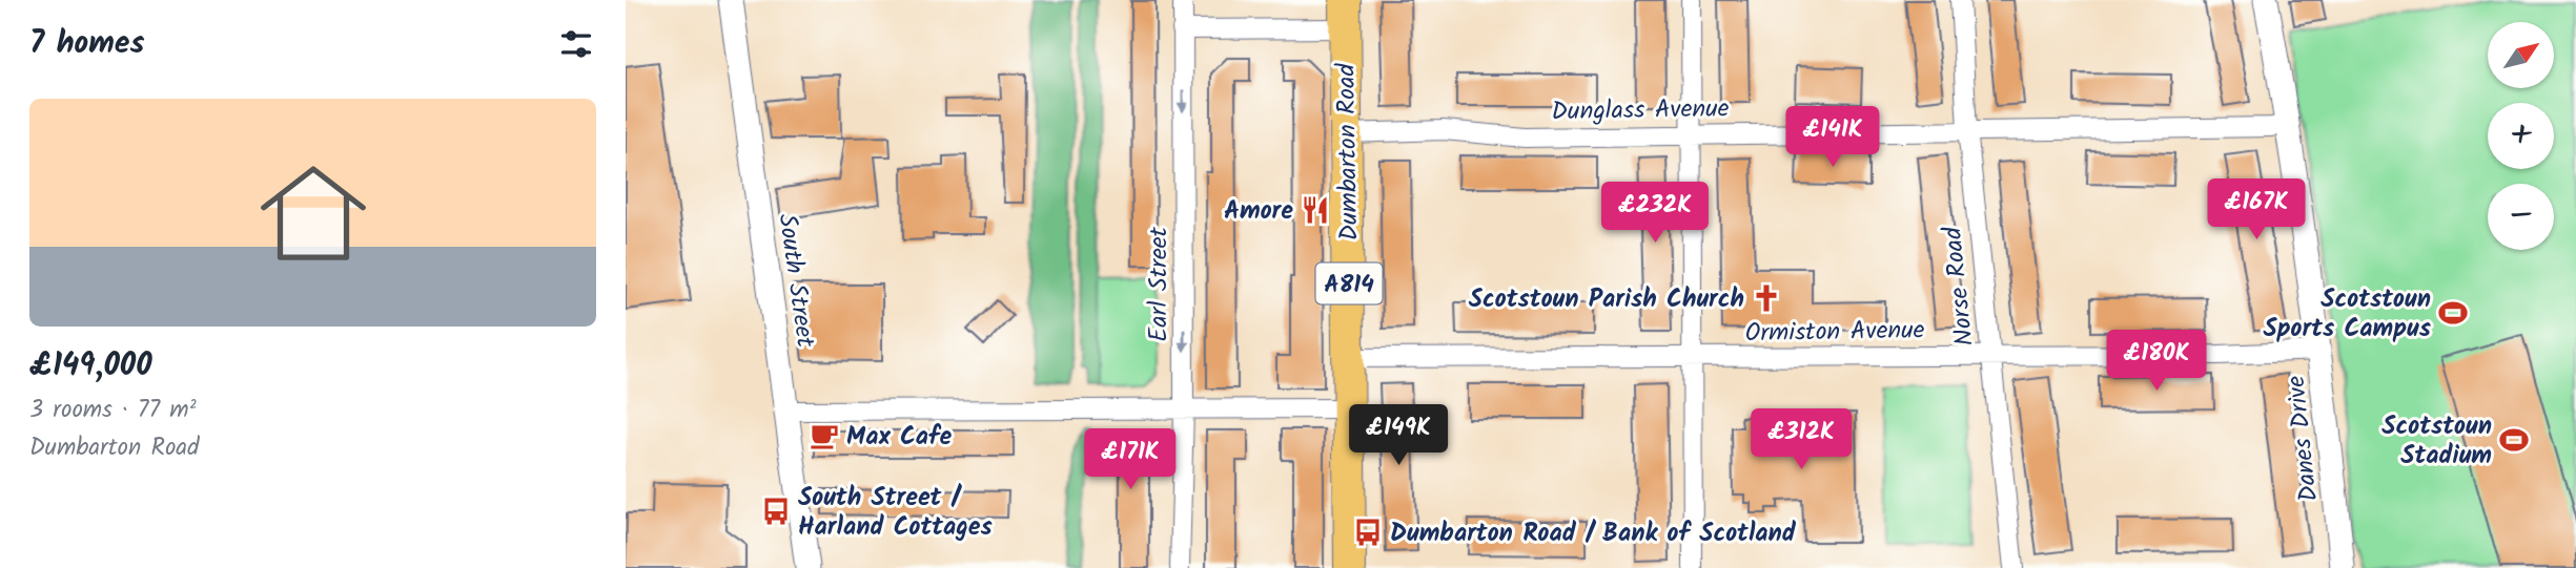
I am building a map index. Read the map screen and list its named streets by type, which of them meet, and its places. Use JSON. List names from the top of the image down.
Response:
{
  "streets": {
    "main road": ["Dumbarton Road", "A814"],
    "street": [
      "Dunglass Avenue",
      "South Street",
      "Earl Street",
      "Norse Road",
      "Ormiston Avenue",
      "Danes Drive"
    ]
  },
  "crossings": [
    ["Dunglass Avenue", "Dumbarton Road"],
    ["Dunglass Avenue", "Norse Road"],
    ["Dunglass Avenue", "Danes Drive"],
    ["Dumbarton Road", "Ormiston Avenue"],
    ["Norse Road", "Ormiston Avenue"],
    ["Ormiston Avenue", "Danes Drive"]
  ],
  "one_way": ["Earl Street"],
  "places": {
    "restaurant": ["Amore"],
    "church": ["Scotstoun Parish Church"],
    "sports": ["Scotstoun Sports Campus", "Scotstoun Stadium"],
    "cafe": ["Max Cafe"],
    "bus stop": ["South Street / Harland Cottages", "Dumbarton Road / Bank of Scotland"]
  },
  "north": "top right",
  "page": {
    "heading": "7 homes",
    "map_buttons": ["+", "−"],
    "list": [
      {
        "name": "£149,000",
        "note": "3 rooms · 77 m² · Dumbarton Road"
      }
    ],
    "price": [
      "£141K",
      "£167K",
      "£232K",
      "£180K",
      "£149K",
      "£312K",
      "£171K"
    ]
  }
}
